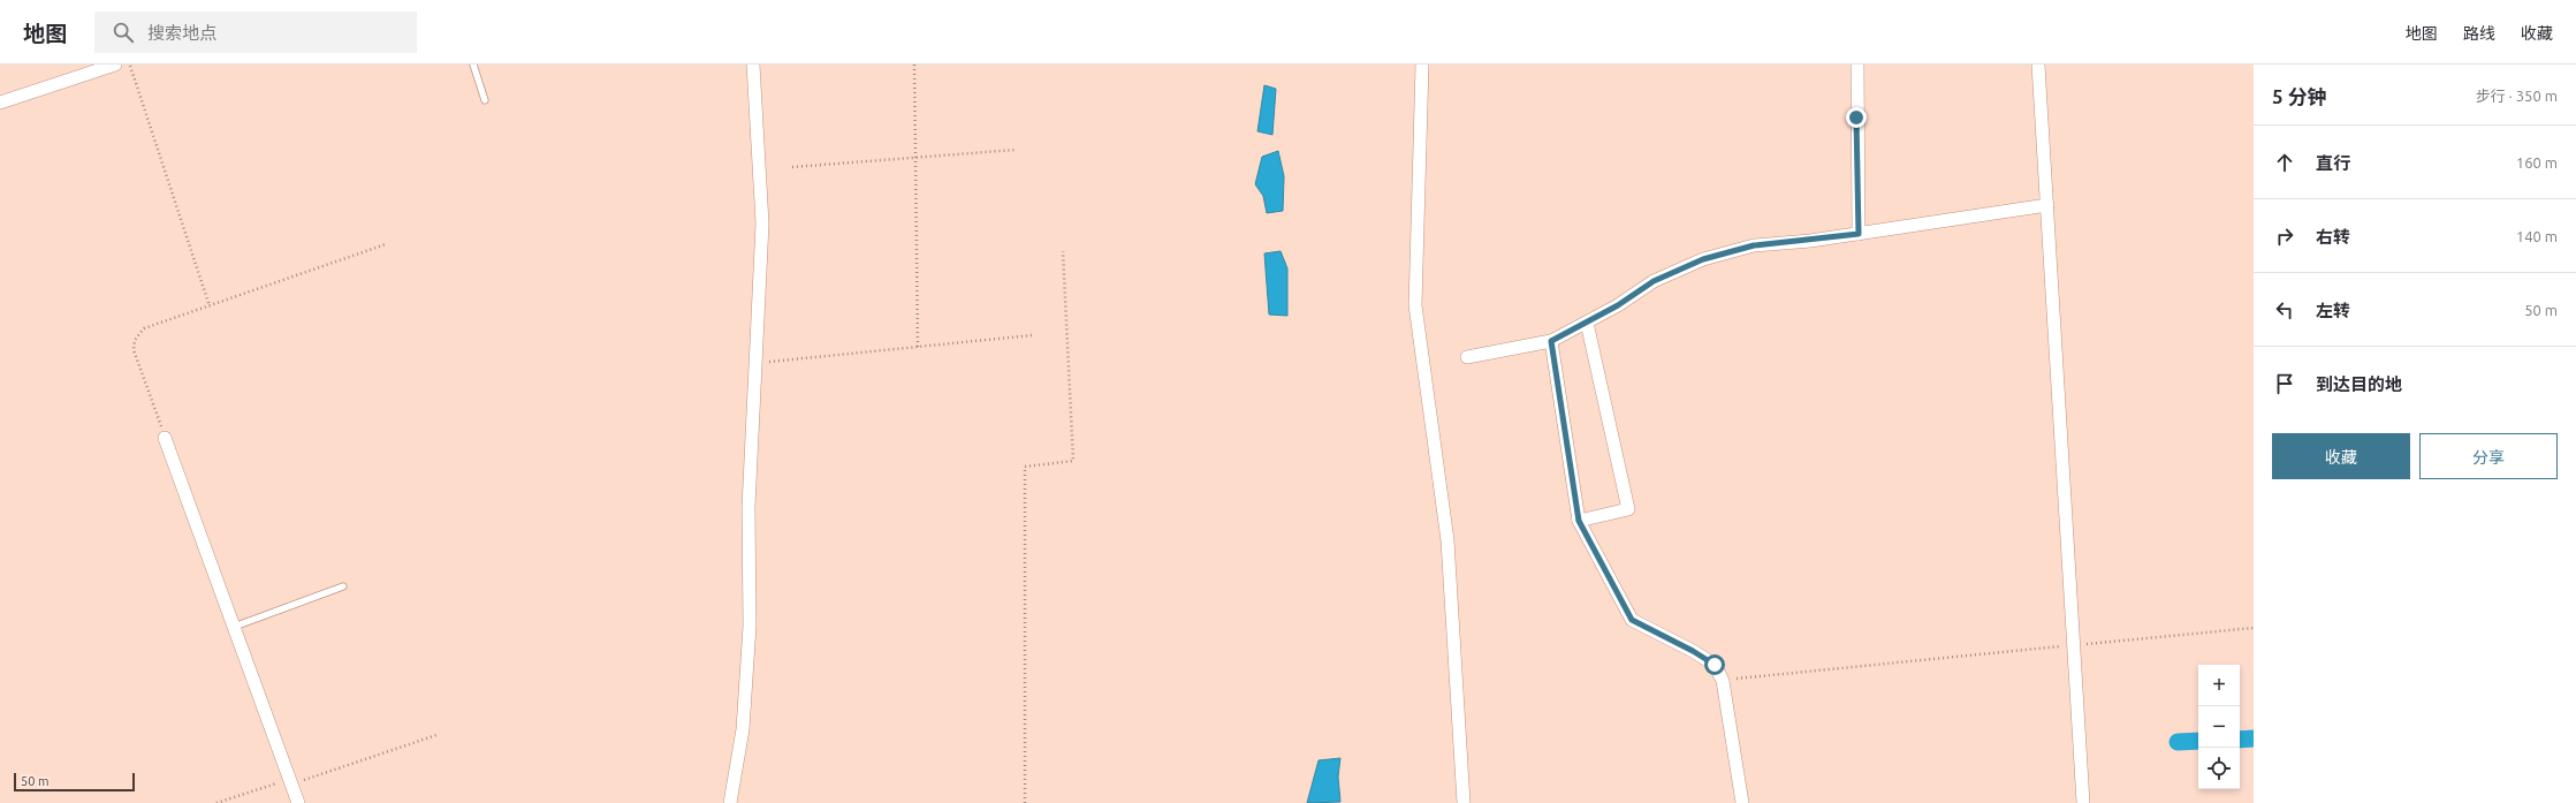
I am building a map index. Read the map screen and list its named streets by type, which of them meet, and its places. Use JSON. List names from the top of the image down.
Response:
{
  "scale_bar": "50 m",
  "page": {
    "header": "地图",
    "search": "搜索地点",
    "nav": ["地图", "路线", "收藏"],
    "heading": ["5 分钟", "步行 · 350 m"],
    "list": [
      ["直行", "160 m"],
      ["右转", "140 m"],
      ["左转", "50 m"],
      "到达目的地"
    ],
    "buttons": ["收藏", "分享"],
    "map_buttons": ["+", "−"],
    "scale": "50 m"
  }
}
